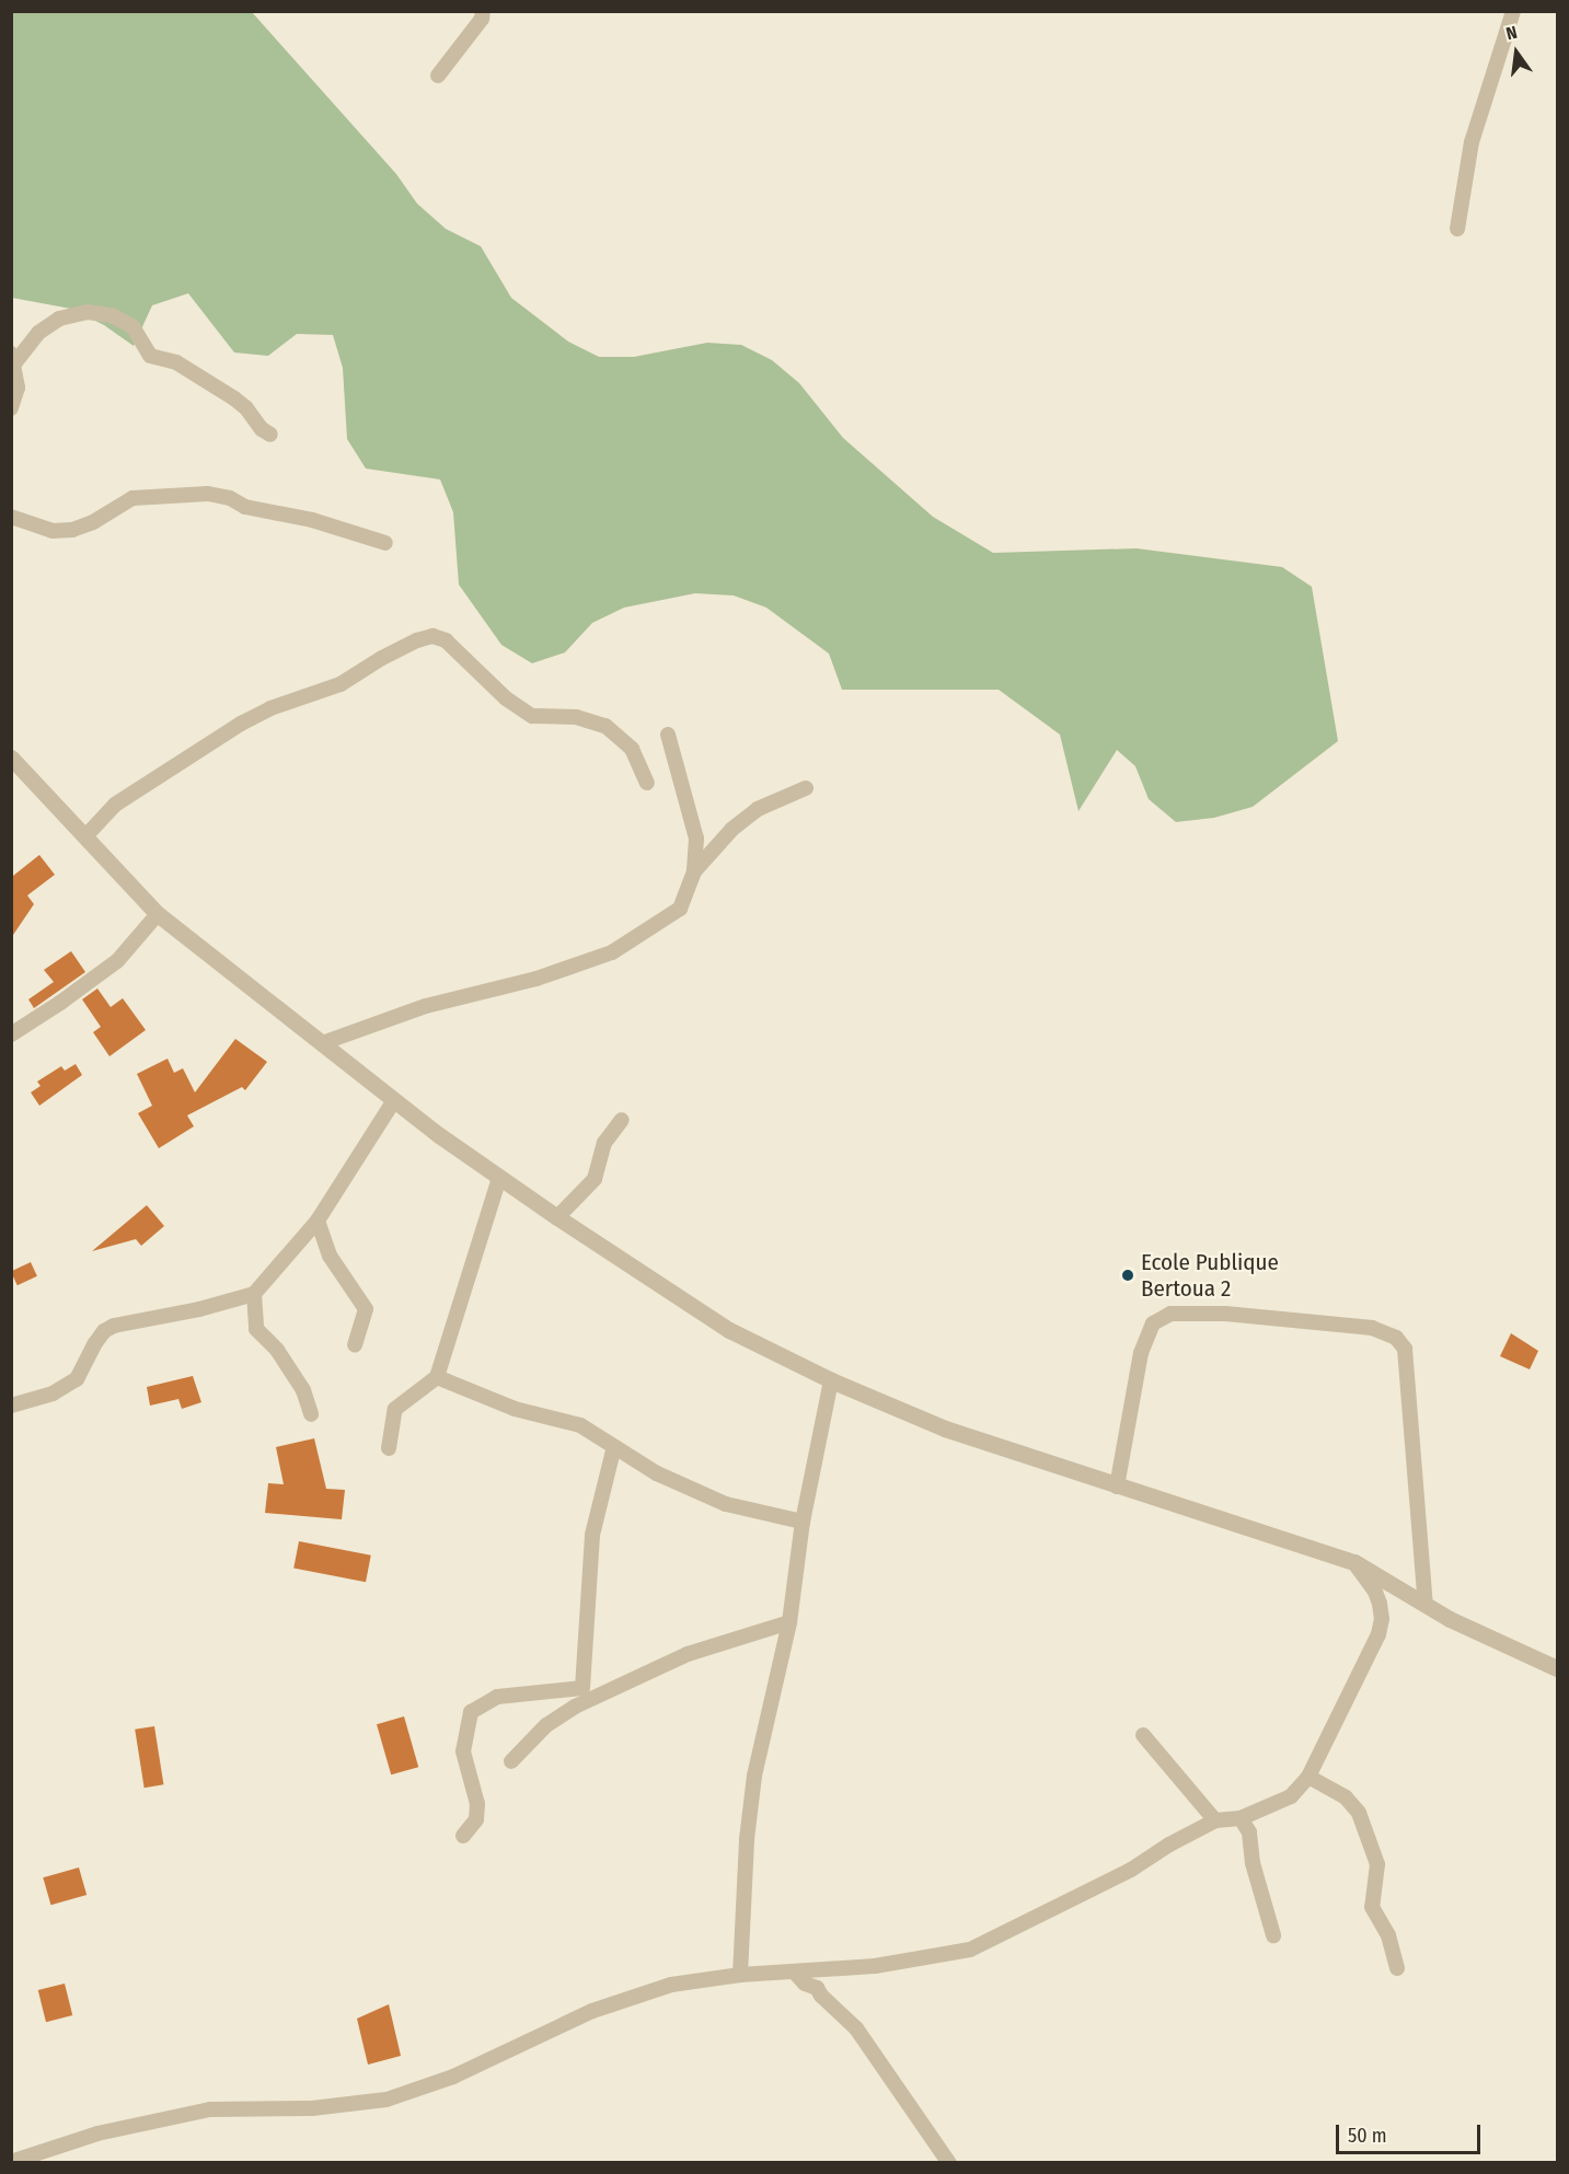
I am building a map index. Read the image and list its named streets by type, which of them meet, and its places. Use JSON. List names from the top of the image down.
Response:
{
  "places": ["Ecole Publique Bertoua 2"],
  "scale_bar": "50 m",
  "north": "top"
}
